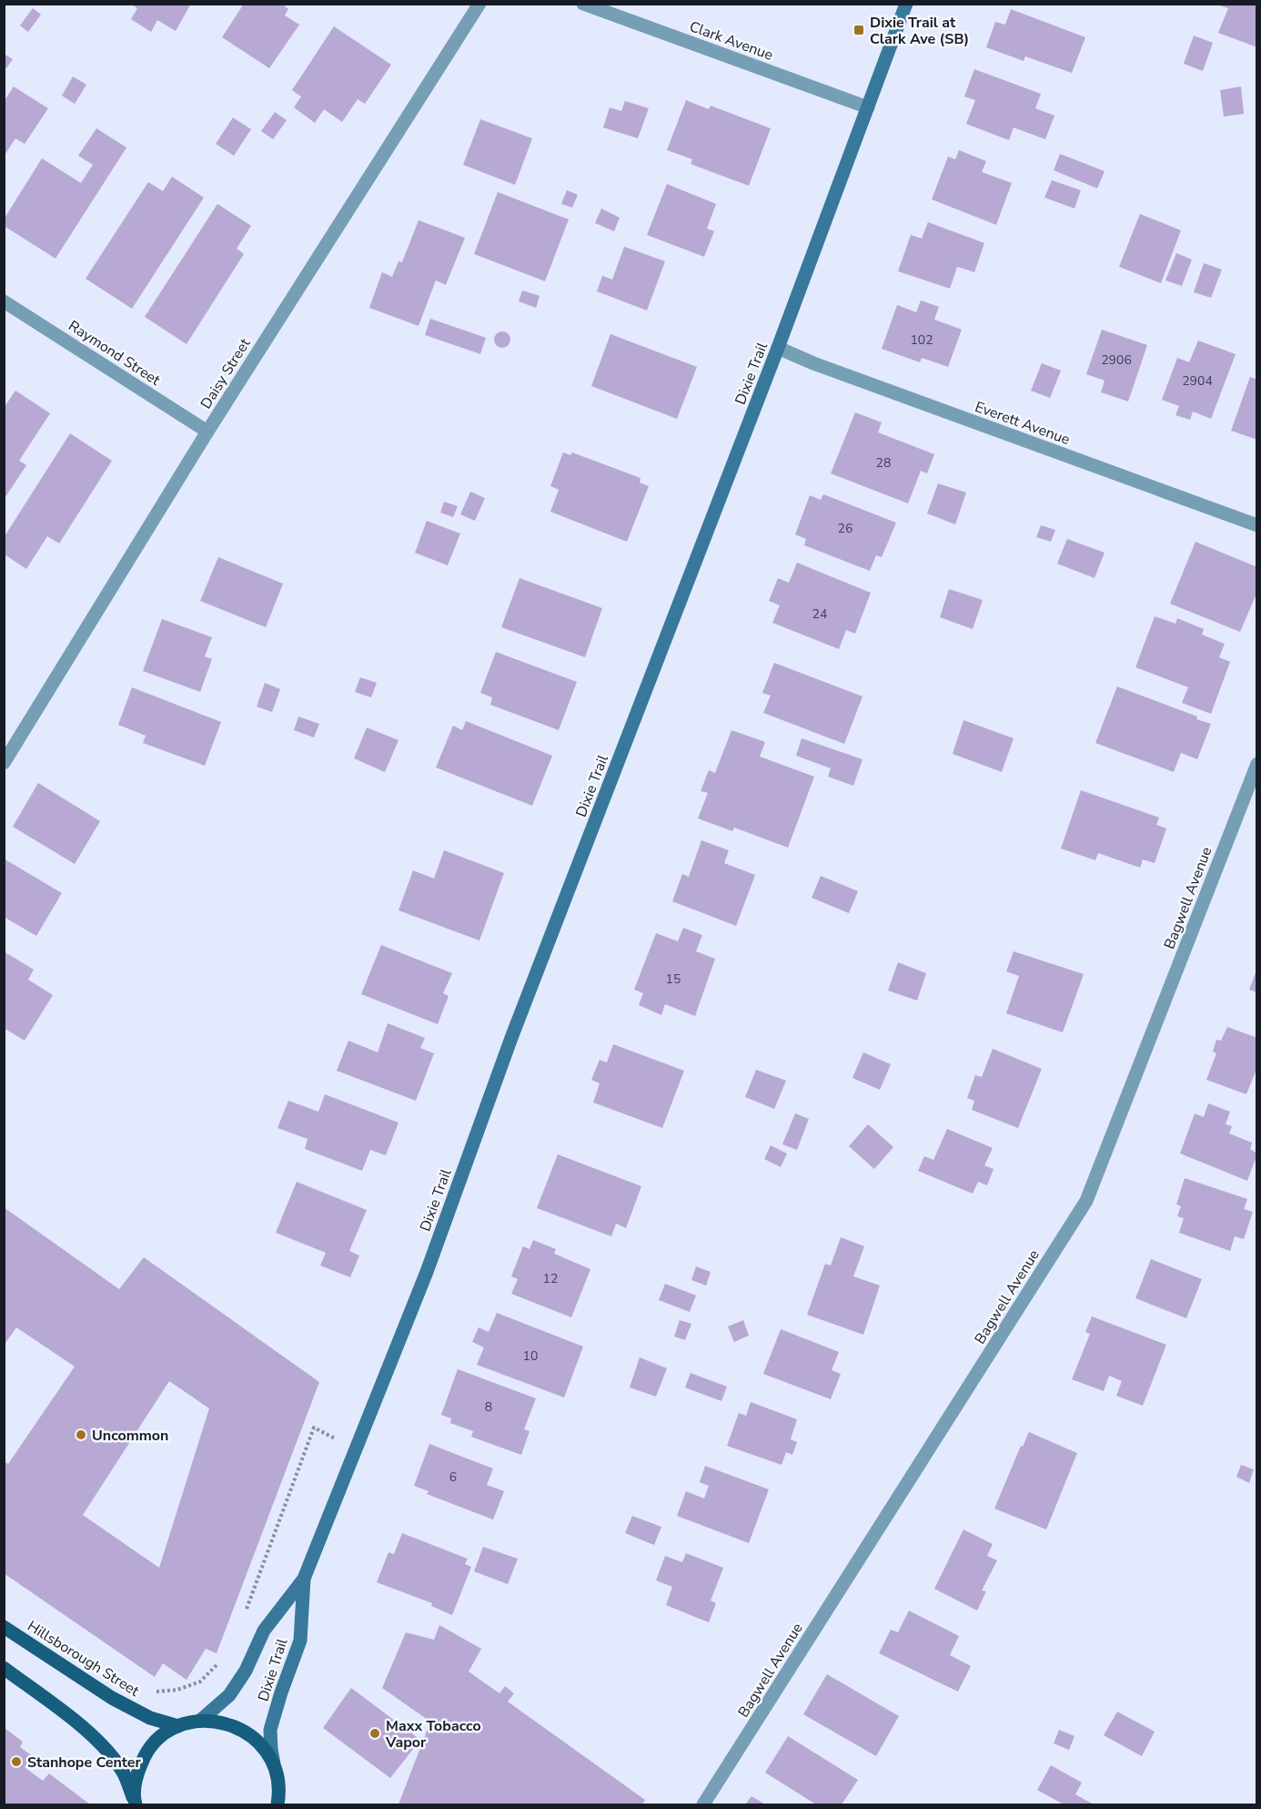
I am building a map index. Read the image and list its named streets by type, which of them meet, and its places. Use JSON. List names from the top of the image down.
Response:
{
  "streets": {
    "main road": ["Dixie Trail", "Hillsborough Street"],
    "street": [
      "Clark Avenue",
      "Raymond Street",
      "Daisy Street",
      "Everett Avenue",
      "Bagwell Avenue"
    ]
  },
  "crossings": [
    ["Clark Avenue", "Dixie Trail"],
    ["Raymond Street", "Daisy Street"],
    ["Dixie Trail", "Everett Avenue"]
  ],
  "places": {
    "transit": ["Dixie Trail at Clark Ave (SB)"],
    "other": ["Uncommon", "Maxx Tobacco Vapor", "Stanhope Center"]
  },
  "house_numbers": [
    "102",
    "2906",
    "2904",
    "28",
    "26",
    "24",
    "15",
    "12",
    "10",
    "8",
    "6"
  ]
}
